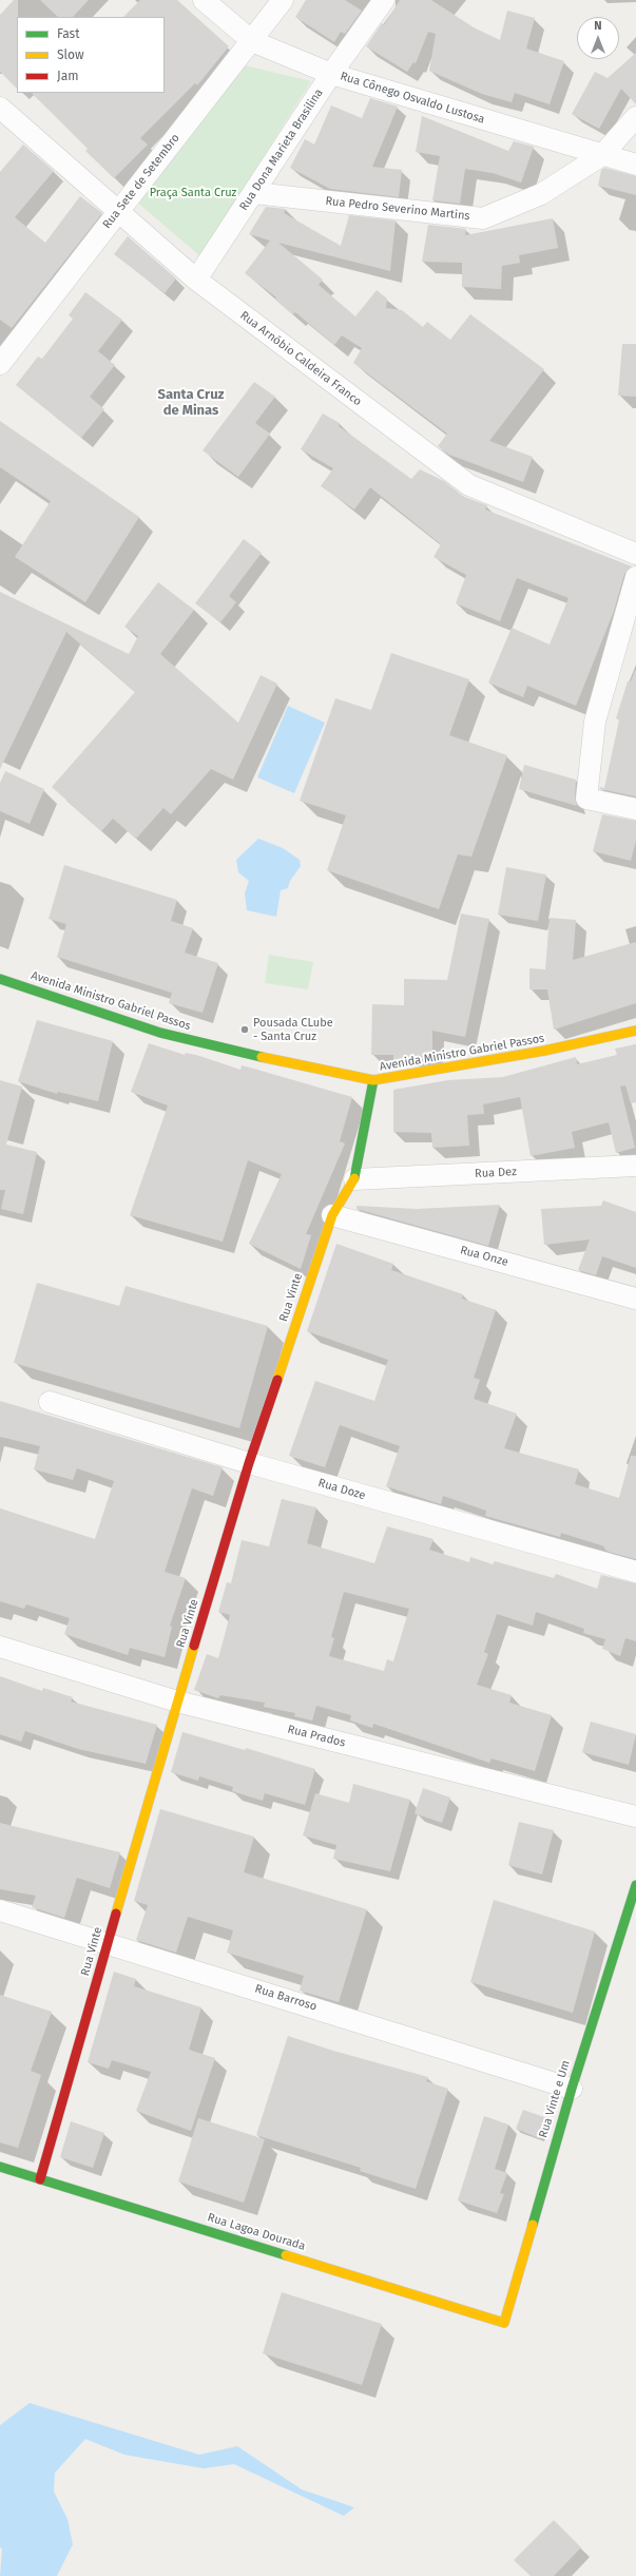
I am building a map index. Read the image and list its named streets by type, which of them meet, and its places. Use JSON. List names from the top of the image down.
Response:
{
  "streets": {
    "street": [
      "Rua Cônego Osvaldo Lustosa",
      "Rua Dona Marieta Brasilina",
      "Rua Sete de Setembro",
      "Rua Pedro Severino Martins",
      "Rua Arnóbio Caldeira Franco",
      "Avenida Ministro Gabriel Passos",
      "Rua Dez",
      "Rua Onze",
      "Rua Vinte",
      "Rua Doze",
      "Rua Prados",
      "Rua Barroso",
      "Rua Vinte e Um",
      "Rua Lagoa Dourada"
    ]
  },
  "crossings": [
    ["Rua Cônego Osvaldo Lustosa", "Rua Dona Marieta Brasilina"],
    ["Rua Cônego Osvaldo Lustosa", "Rua Sete de Setembro"],
    ["Rua Cônego Osvaldo Lustosa", "Rua Pedro Severino Martins"],
    ["Rua Dona Marieta Brasilina", "Rua Pedro Severino Martins"],
    ["Rua Dona Marieta Brasilina", "Rua Arnóbio Caldeira Franco"],
    ["Rua Sete de Setembro", "Rua Arnóbio Caldeira Franco"],
    ["Avenida Ministro Gabriel Passos", "Rua Vinte"],
    ["Rua Dez", "Rua Vinte"],
    ["Rua Onze", "Rua Vinte"],
    ["Rua Vinte", "Rua Doze"],
    ["Rua Vinte", "Rua Prados"],
    ["Rua Vinte", "Rua Barroso"],
    ["Rua Vinte", "Rua Lagoa Dourada"],
    ["Rua Barroso", "Rua Vinte e Um"],
    ["Rua Vinte e Um", "Rua Lagoa Dourada"]
  ],
  "districts": ["Santa Cruz de Minas"],
  "parks": ["Praça Santa Cruz"],
  "places": ["Pousada CLube - Santa Cruz"],
  "legend": ["Fast", "Slow", "Jam"],
  "north": "top"
}
